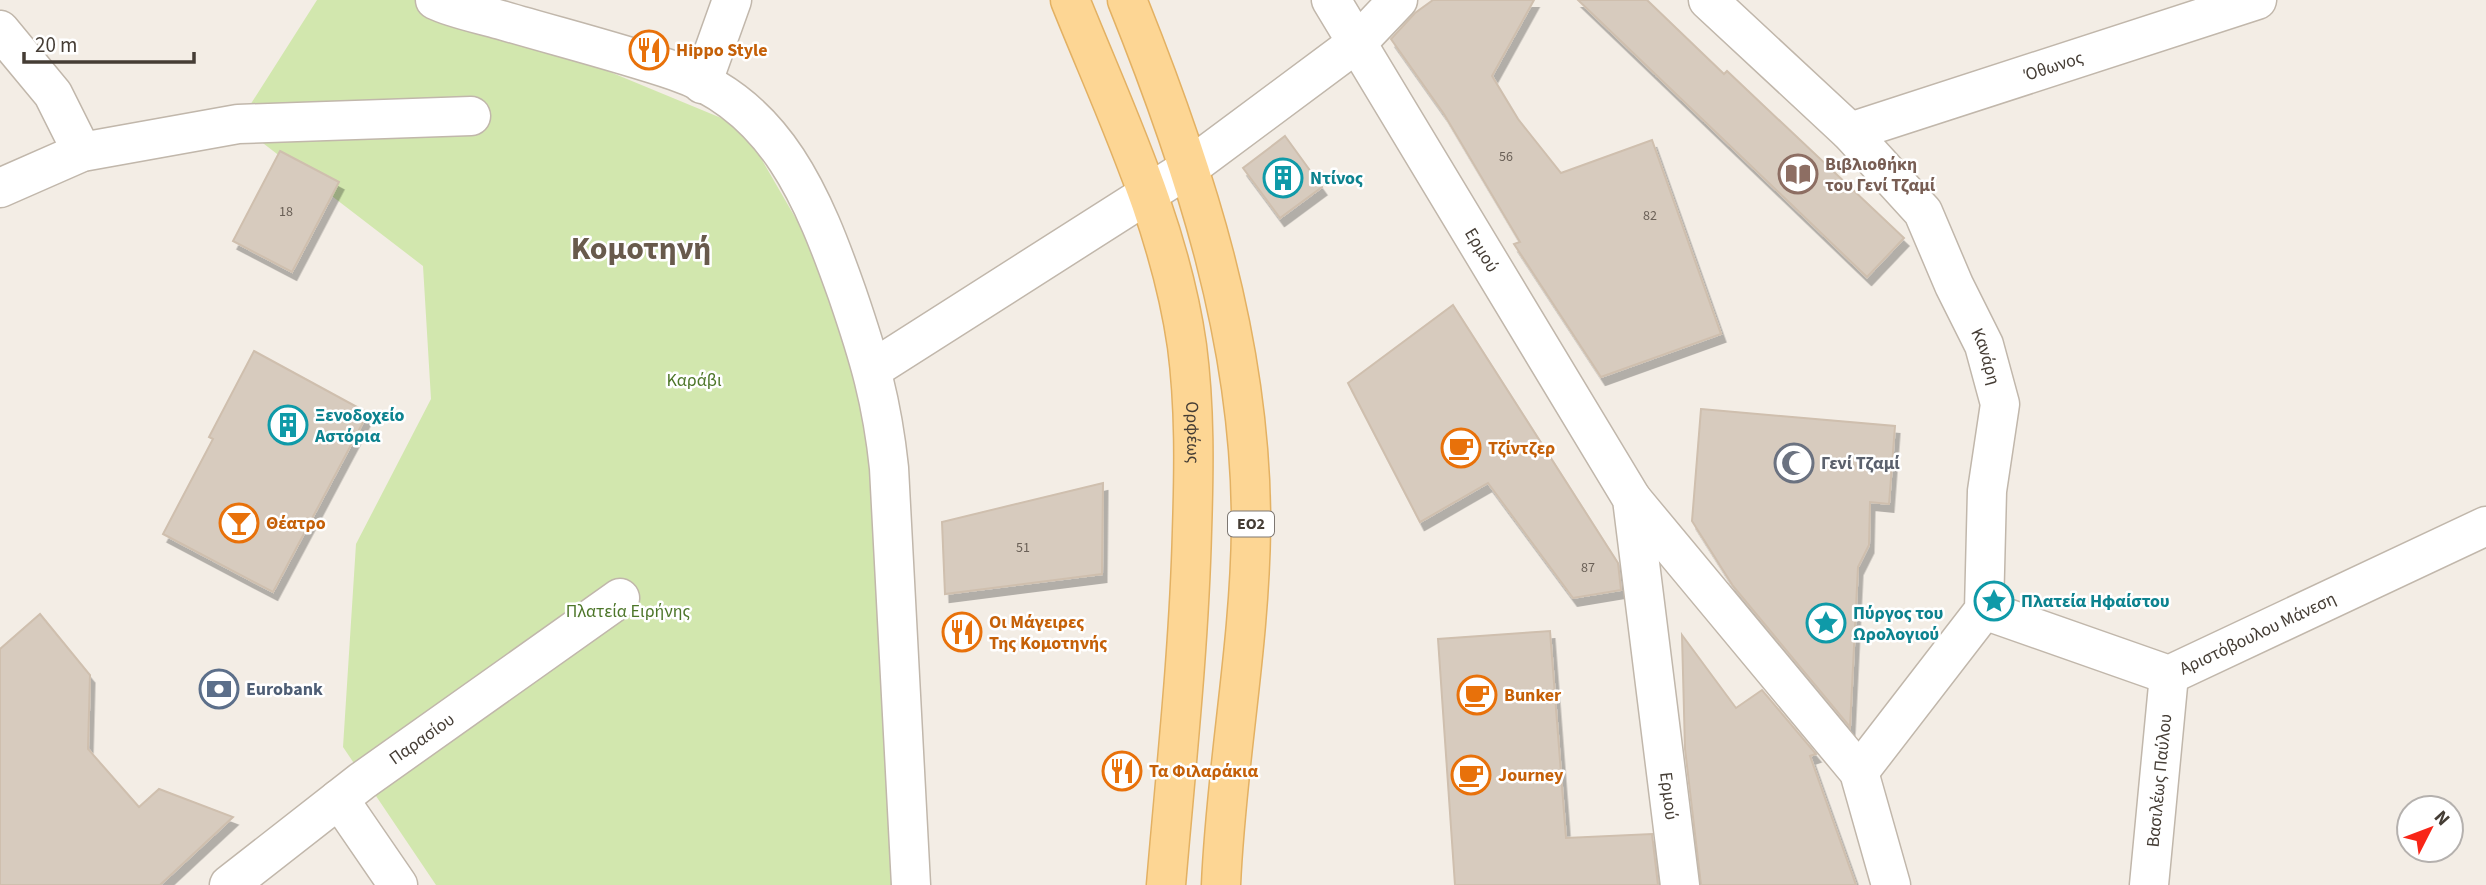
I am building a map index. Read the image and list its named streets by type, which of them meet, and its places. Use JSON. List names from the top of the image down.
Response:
{
  "streets": {
    "main road": ["Ορφέως", "ΕΟ2"],
    "street": [
      "Όθωνος",
      "Ερμού",
      "Κανάρη",
      "Αριστόβουλου Μάνεση",
      "Παρασίου",
      "Βασιλέως Παύλου"
    ]
  },
  "crossings": [
    ["Όθωνος", "Κανάρη"],
    ["Κανάρη", "Αριστόβουλου Μάνεση"],
    ["Αριστόβουλου Μάνεση", "Βασιλέως Παύλου"]
  ],
  "districts": ["Κομοτηνή"],
  "parks": ["Καράβι", "Πλατεία Ειρήνης"],
  "places": {
    "restaurant": ["Hippo Style", "Οι Μάγειρες Της Κομοτηνής", "Τα Φιλαράκια"],
    "library": ["Βιβλιοθήκη του Γενί Τζαμί"],
    "building": ["Ντίνος", "Ξενοδοχείο Αστόρια"],
    "cafe": ["Τζίντζερ", "Bunker", "Journey"],
    "mosque": ["Γενί Τζαμί"],
    "bar": ["Θέατρο"],
    "place": ["Πλατεία Ηφαίστου", "Πύργος του Ωρολογιού"],
    "bank": ["Eurobank"]
  },
  "house_numbers": [
    "56",
    "18",
    "82",
    "51",
    "87"
  ],
  "scale_bar": "20 m",
  "north": "top right"
}
